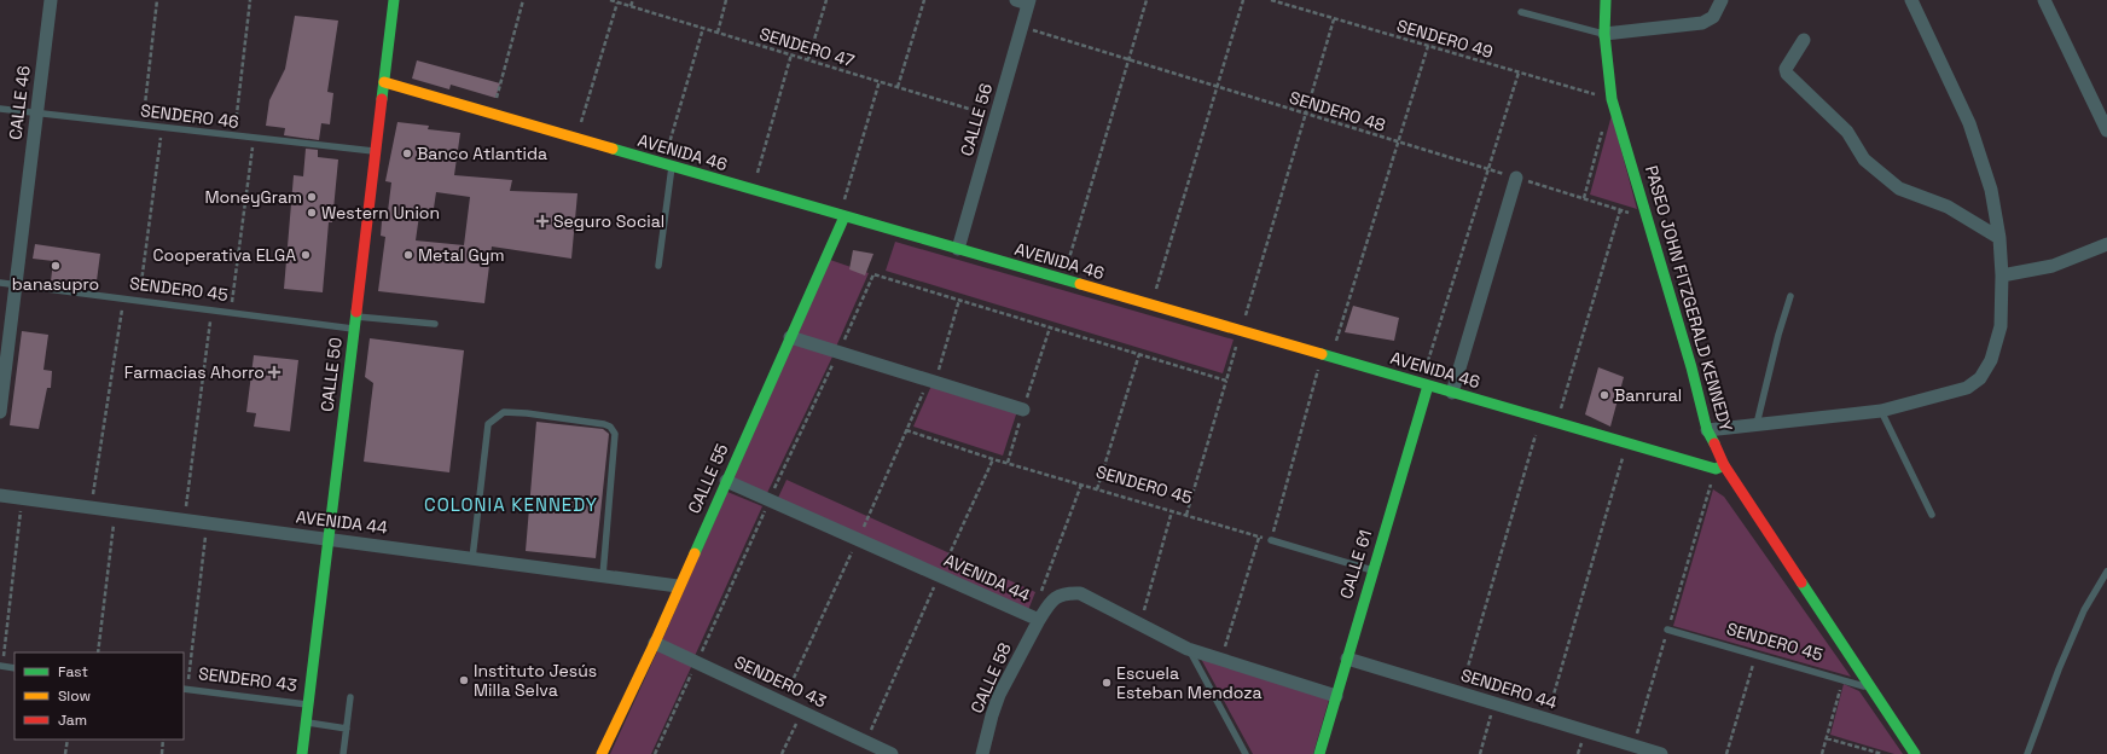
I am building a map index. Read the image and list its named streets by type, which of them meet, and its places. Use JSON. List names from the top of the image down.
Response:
{
  "streets": {
    "street": [
      "CALLE 46",
      "CALLE 56",
      "AVENIDA 46",
      "PASEO JOHN FITZGERALD KENNEDY",
      "CALLE 50",
      "CALLE 55",
      "AVENIDA 44",
      "CALLE 61",
      "CALLE 58",
      "SENDERO 43",
      "SENDERO 44"
    ],
    "lane": ["SENDERO 46", "SENDERO 45"],
    "path": ["SENDERO 49", "SENDERO 47", "SENDERO 48"]
  },
  "crossings": [
    ["SENDERO 49", "PASEO JOHN FITZGERALD KENNEDY"],
    ["SENDERO 47", "CALLE 56"],
    ["CALLE 46", "SENDERO 46"],
    ["CALLE 46", "SENDERO 45"],
    ["SENDERO 48", "CALLE 56"],
    ["SENDERO 48", "PASEO JOHN FITZGERALD KENNEDY"],
    ["SENDERO 46", "CALLE 50"],
    ["CALLE 56", "AVENIDA 46"],
    ["AVENIDA 46", "PASEO JOHN FITZGERALD KENNEDY"],
    ["AVENIDA 46", "CALLE 50"],
    ["AVENIDA 46", "CALLE 55"],
    ["AVENIDA 46", "CALLE 61"],
    ["SENDERO 45", "PASEO JOHN FITZGERALD KENNEDY"],
    ["SENDERO 45", "CALLE 50"],
    ["CALLE 50", "AVENIDA 44"],
    ["CALLE 50", "SENDERO 43"],
    ["CALLE 55", "AVENIDA 44"],
    ["CALLE 55", "SENDERO 43"],
    ["AVENIDA 44", "CALLE 61"],
    ["AVENIDA 44", "CALLE 58"],
    ["CALLE 61", "SENDERO 44"]
  ],
  "districts": ["COLONIA KENNEDY"],
  "places": {
    "other": [
      "Banco Atlantida",
      "MoneyGram",
      "Western Union",
      "Cooperativa ELGA",
      "Metal Gym",
      "banasupro",
      "Banrural",
      "Instituto Jesús Milla Selva",
      "Escuela Esteban Mendoza"
    ],
    "health": ["Seguro Social", "Farmacias Ahorro"]
  },
  "legend": ["Fast", "Slow", "Jam"]
}
